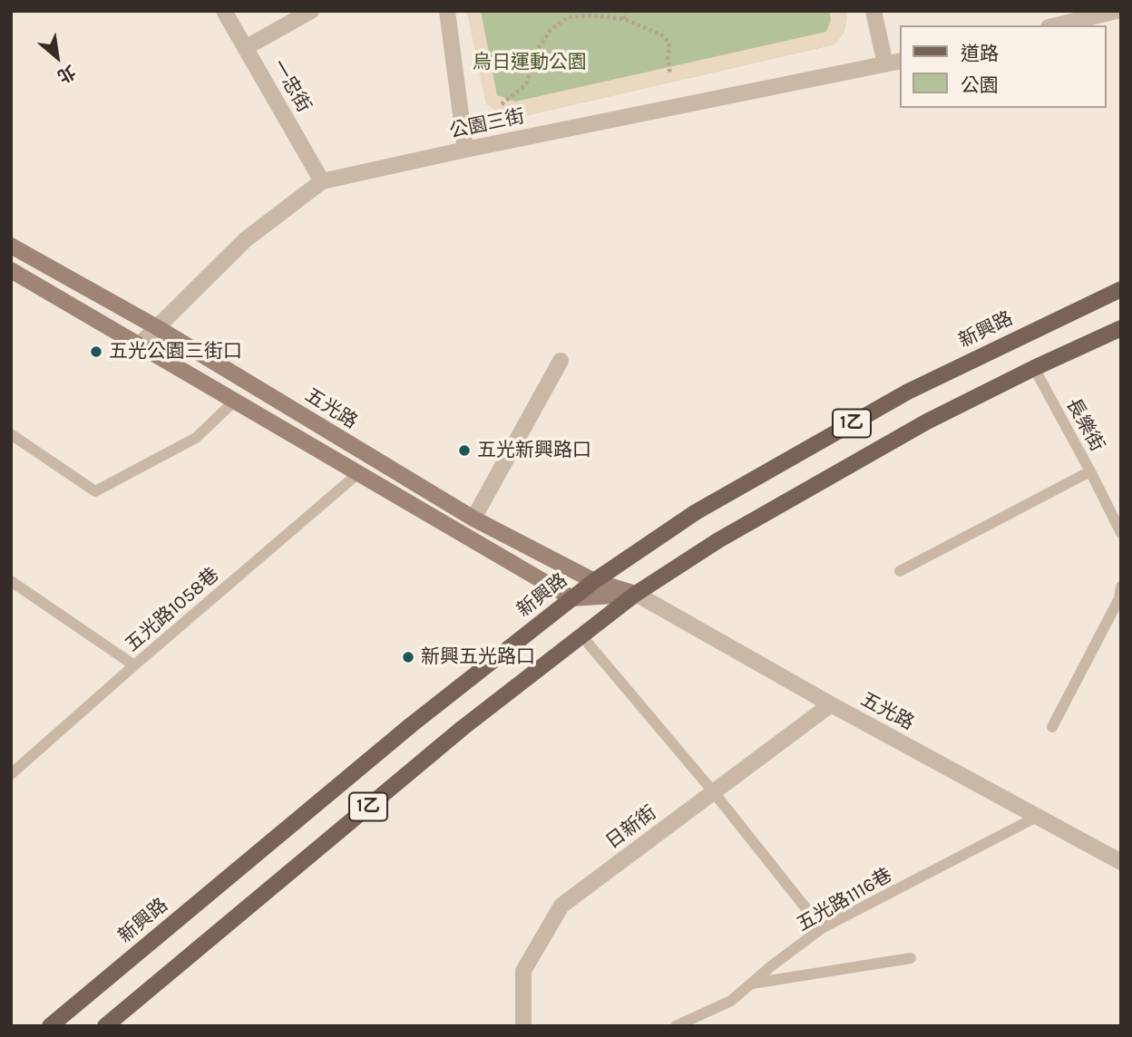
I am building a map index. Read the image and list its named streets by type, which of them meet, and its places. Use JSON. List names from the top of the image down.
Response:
{
  "streets": {
    "main road": ["新興路", "五光路", "1乙"],
    "street": ["一忠街", "公園三街", "日新街"],
    "lane": ["長樂街", "五光路1058巷", "五光路1116巷"]
  },
  "crossings": [
    ["一忠街", "公園三街"],
    ["公園三街", "五光路"],
    ["新興路", "五光路"],
    ["五光路", "1乙"],
    ["五光路", "日新街"],
    ["五光路", "五光路1116巷"],
    ["1乙", "長樂街"]
  ],
  "parks": ["烏日運動公園"],
  "places": ["五光公園三街口", "五光新興路口", "新興五光路口"],
  "legend": ["道路", "公園"],
  "north": "bottom right"
}
